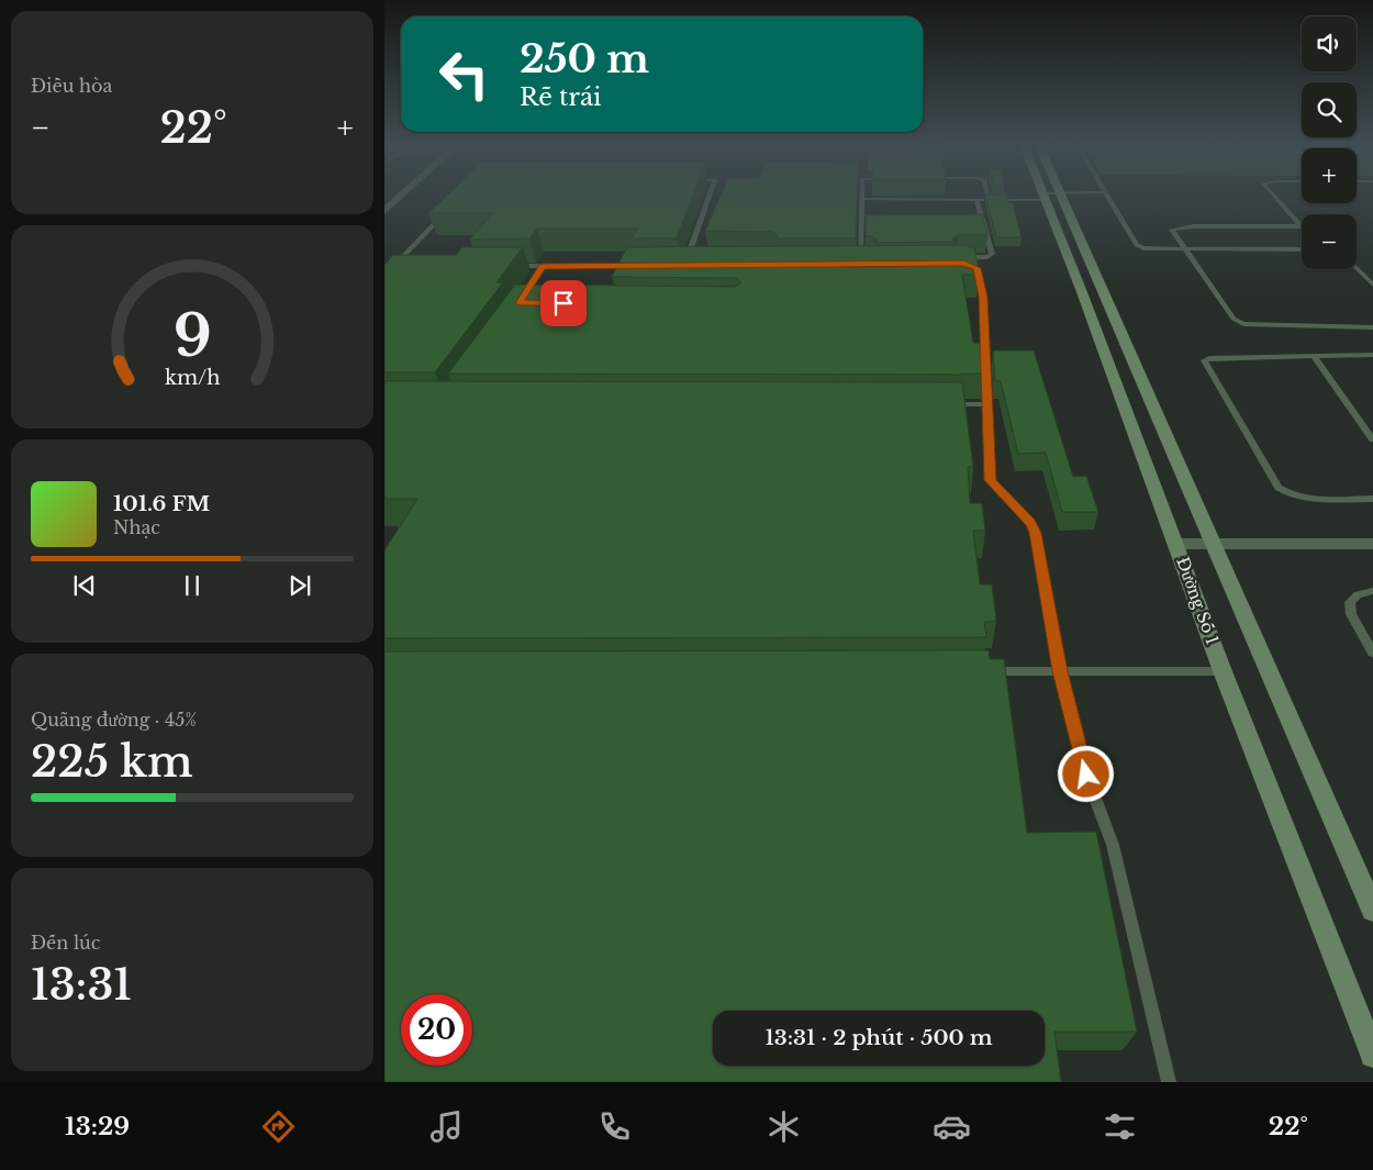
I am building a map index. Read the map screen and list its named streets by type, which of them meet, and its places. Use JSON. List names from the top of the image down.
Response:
{
  "streets": {
    "street": ["Đường Số 1"]
  },
  "page": {
    "tile": [
      "Điều hòa",
      ["Quãng đường · 45%", "225 km"],
      ["Đến lúc", "13:31"]
    ],
    "map_buttons": ["+", "−"],
    "turn": ["250 m", "Rẽ trái"],
    "heat": ["−", "22°", "+"],
    "song": ["101.6 FM", "Nhạc"],
    "limit": "20",
    "trip": "13:31 · 2 phút · 500 m",
    "tabs": ["13:29", "22°"],
    "gauge": ["9", "km/h"]
  }
}
